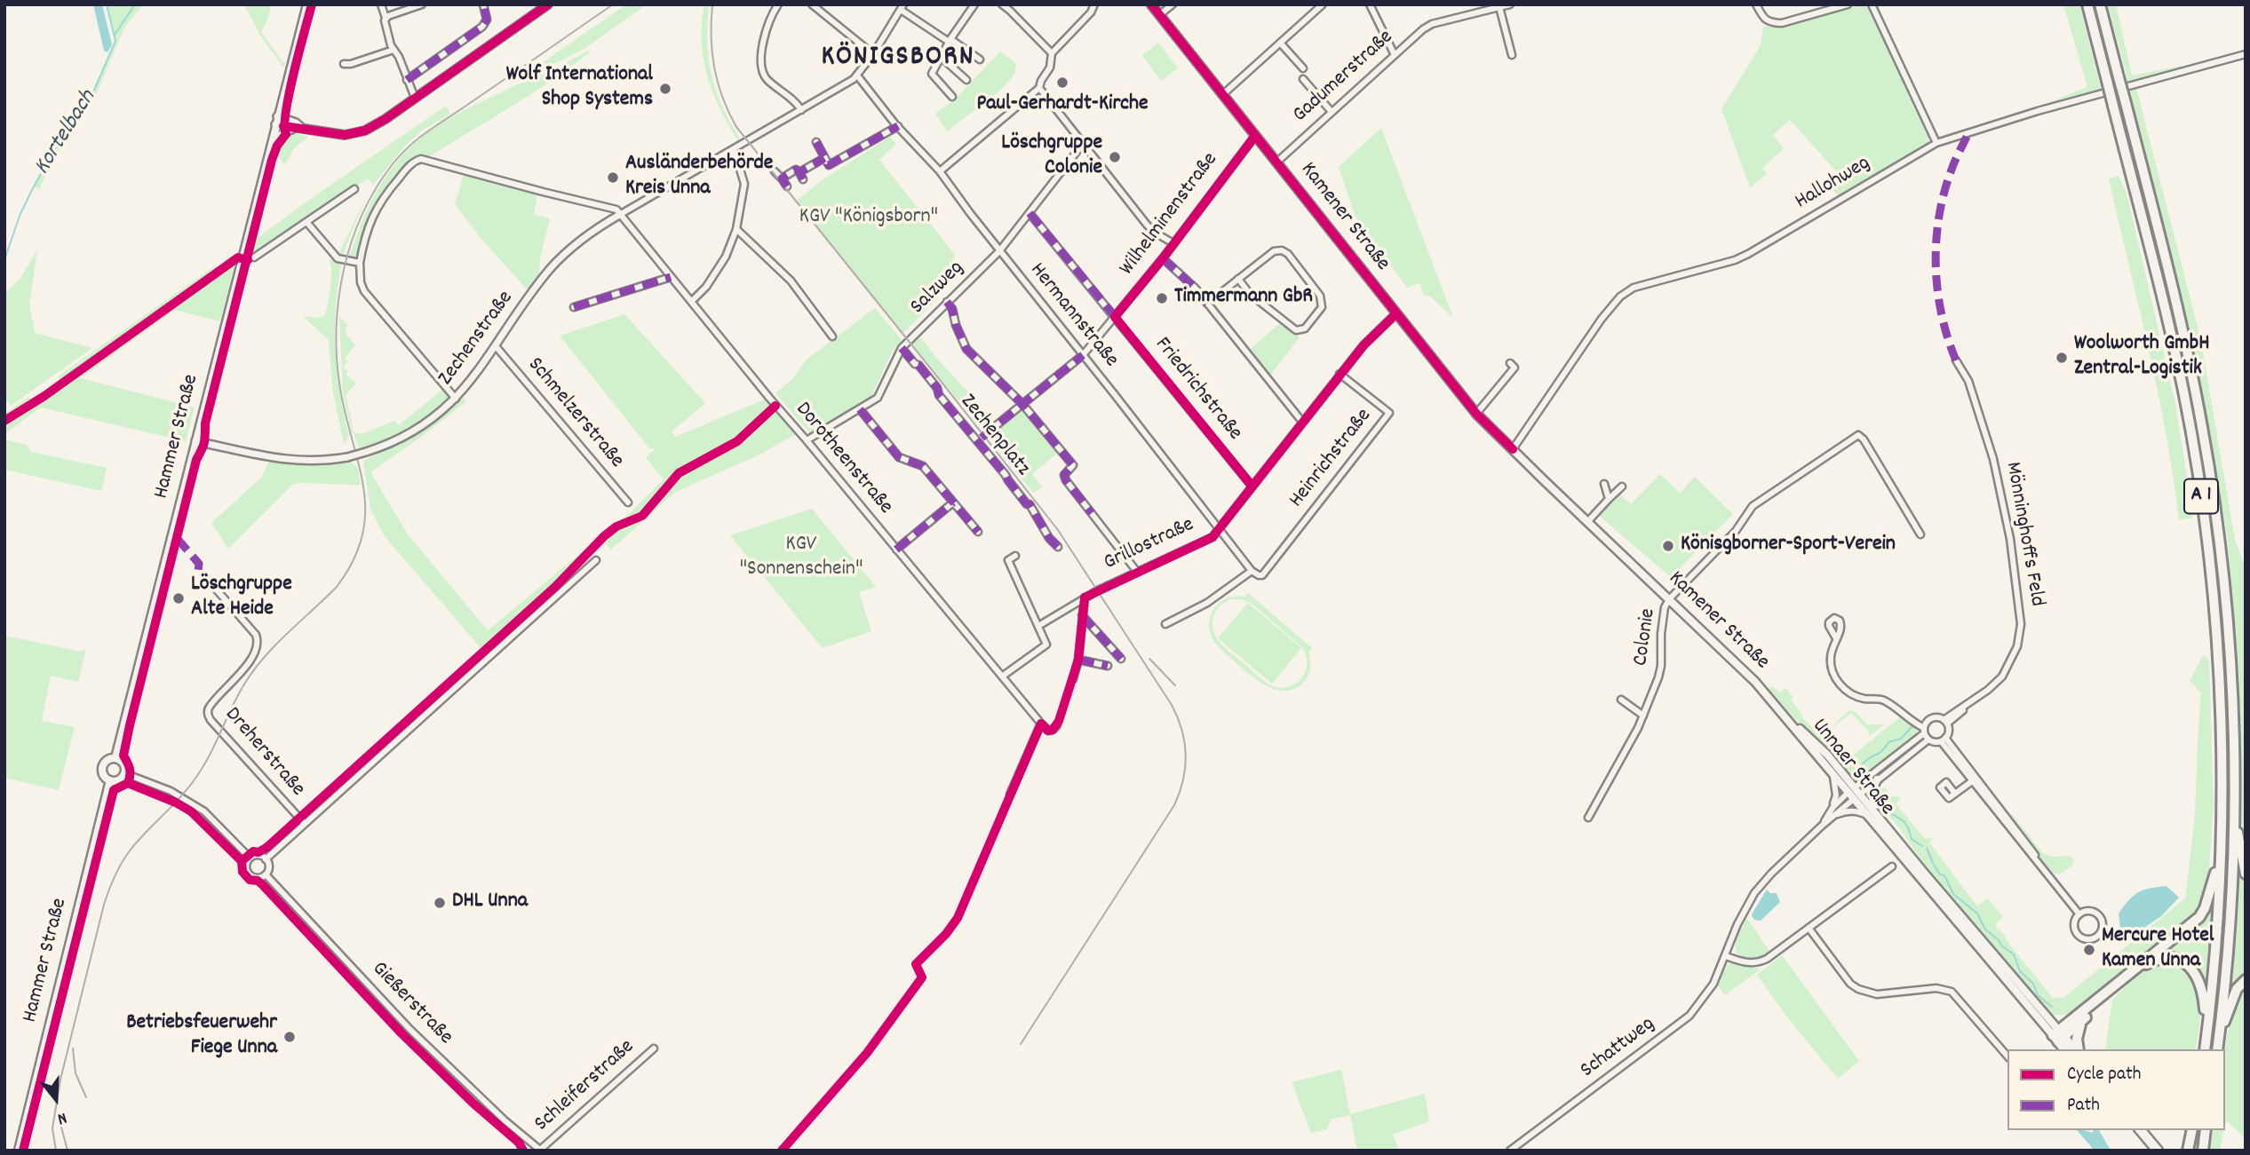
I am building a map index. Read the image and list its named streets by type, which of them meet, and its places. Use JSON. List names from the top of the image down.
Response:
{
  "streets": {
    "highway": ["A 1"],
    "main road": ["Kamener Straße", "Hammer Straße", "Unnaer Straße"],
    "street": [
      "Gadumerstraße",
      "Hallohweg",
      "Wilhelminenstraße",
      "Salzweg",
      "Hermannstraße",
      "Zechenstraße",
      "Friedrichstraße",
      "Schmelzerstraße",
      "Zechenplatz",
      "Dorotheenstraße",
      "Heinrichstraße",
      "Mönninghoffs Feld",
      "Grillostraße",
      "Colonie",
      "Dreherstraße",
      "Gießerstraße",
      "Schattweg",
      "Schleiferstraße"
    ]
  },
  "crossings": [
    ["Gadumerstraße", "Kamener Straße"],
    ["Hallohweg", "Kamener Straße"],
    ["Wilhelminenstraße", "Kamener Straße"],
    ["Wilhelminenstraße", "Hermannstraße"],
    ["Wilhelminenstraße", "Friedrichstraße"],
    ["Kamener Straße", "Grillostraße"],
    ["Kamener Straße", "Colonie"],
    ["Kamener Straße", "Unnaer Straße"],
    ["Salzweg", "Hermannstraße"],
    ["Salzweg", "Friedrichstraße"],
    ["Salzweg", "Zechenplatz"],
    ["Salzweg", "Dorotheenstraße"],
    ["Hermannstraße", "Zechenstraße"],
    ["Hermannstraße", "Heinrichstraße"],
    ["Hermannstraße", "Grillostraße"],
    ["Zechenstraße", "Schmelzerstraße"],
    ["Zechenstraße", "Hammer Straße"],
    ["Zechenstraße", "Dorotheenstraße"],
    ["Friedrichstraße", "Grillostraße"],
    ["Heinrichstraße", "Grillostraße"],
    ["Unnaer Straße", "Schattweg"],
    ["Gießerstraße", "Schleiferstraße"]
  ],
  "districts": ["KÖNIGSBORN"],
  "water": ["Kortelbach"],
  "parks": ["KGV \"Königsborn\"", "KGV \"Sonnenschein\""],
  "places": [
    "Paul-Gerhardt-Kirche",
    "Wolf International Shop Systems",
    "Löschgruppe Colonie",
    "Ausländerbehörde Kreis Unna",
    "Timmermann GbR",
    "Woolworth GmbH Zentral-Logistik",
    "Könisgborner-Sport-Verein",
    "Löschgruppe Alte Heide",
    "DHL Unna",
    "Mercure Hotel Kamen Unna",
    "Betriebsfeuerwehr Fiege Unna"
  ],
  "legend": ["Cycle path", "Path"],
  "north": "bottom"
}
